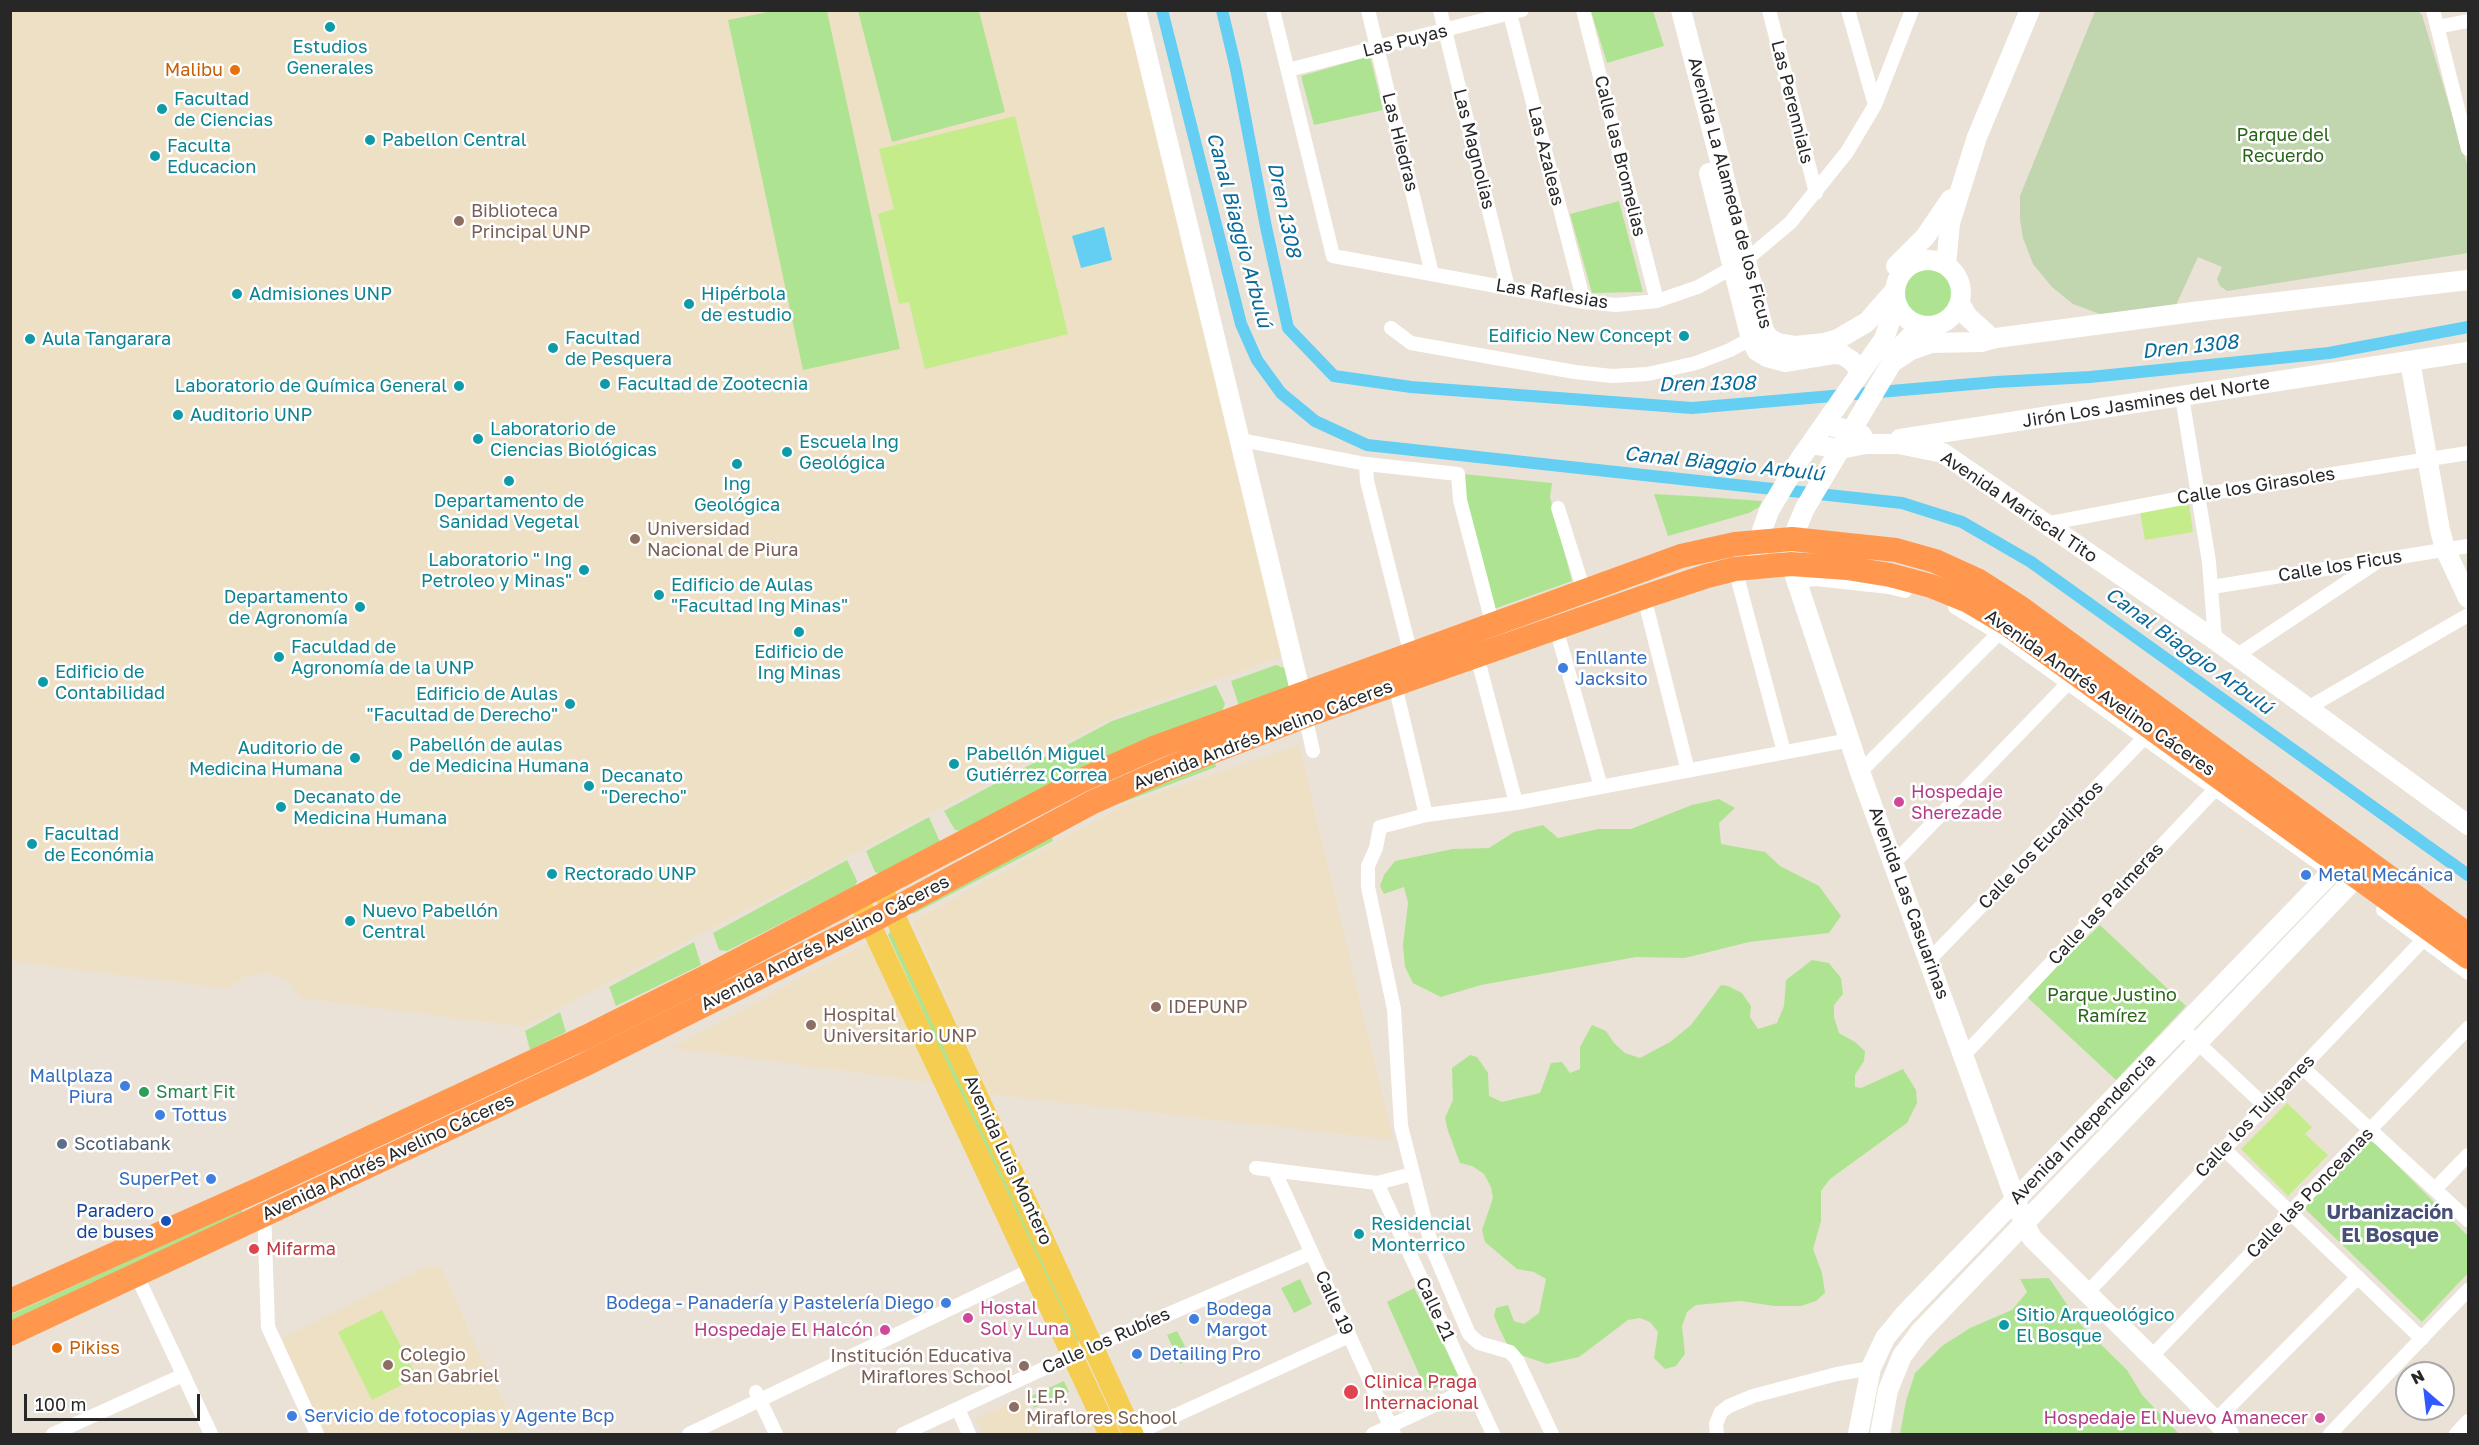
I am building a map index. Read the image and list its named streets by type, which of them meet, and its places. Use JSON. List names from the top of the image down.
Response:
{
  "streets": {
    "highway": ["Avenida Andrés Avelino Cáceres"],
    "main road": ["Avenida Luis Montero"],
    "street": [
      "Las Puyas",
      "Las Perennials",
      "Las Hiedras",
      "Las Magnolias",
      "Las Azaleas",
      "Calle las Bromelias",
      "Avenida La Alameda de los Ficus",
      "Las Raflesias",
      "Jirón Los Jasmines del Norte",
      "Calle los Girasoles",
      "Avenida Mariscal Tito",
      "Calle los Ficus",
      "Calle los Eucaliptos",
      "Avenida Las Casuarinas",
      "Calle las Palmeras",
      "Calle los Tulipanes",
      "Avenida Independencia",
      "Calle las Ponceanas",
      "Calle 19",
      "Calle 21",
      "Calle los Rubíes"
    ]
  },
  "crossings": [
    ["Las Puyas", "Las Hiedras"],
    ["Las Puyas", "Las Magnolias"],
    ["Las Puyas", "Las Azaleas"],
    ["Las Puyas", "Las Raflesias"],
    ["Las Perennials", "Las Raflesias"],
    ["Las Hiedras", "Las Raflesias"],
    ["Las Magnolias", "Las Raflesias"],
    ["Las Azaleas", "Las Raflesias"],
    ["Calle las Bromelias", "Las Raflesias"],
    ["Avenida La Alameda de los Ficus", "Las Raflesias"],
    ["Avenida La Alameda de los Ficus", "Avenida Las Casuarinas"],
    ["Jirón Los Jasmines del Norte", "Avenida Las Casuarinas"],
    ["Calle los Girasoles", "Avenida Mariscal Tito"],
    ["Avenida Mariscal Tito", "Avenida Las Casuarinas"],
    ["Avenida Andrés Avelino Cáceres", "Calle los Eucaliptos"],
    ["Avenida Andrés Avelino Cáceres", "Avenida Las Casuarinas"],
    ["Avenida Andrés Avelino Cáceres", "Calle las Palmeras"],
    ["Avenida Andrés Avelino Cáceres", "Calle los Tulipanes"],
    ["Avenida Andrés Avelino Cáceres", "Avenida Independencia"],
    ["Avenida Andrés Avelino Cáceres", "Avenida Luis Montero"],
    ["Calle los Eucaliptos", "Avenida Las Casuarinas"],
    ["Avenida Las Casuarinas", "Calle las Palmeras"],
    ["Avenida Las Casuarinas", "Calle los Tulipanes"],
    ["Avenida Las Casuarinas", "Avenida Independencia"],
    ["Avenida Las Casuarinas", "Calle las Ponceanas"],
    ["Avenida Luis Montero", "Calle los Rubíes"],
    ["Calle 19", "Calle los Rubíes"]
  ],
  "districts": ["Urbanización El Bosque"],
  "water": ["Dren 1308", "Canal Biaggio Arbulú"],
  "parks": ["Parque del Recuerdo", "Parque Justino Ramírez"],
  "places": [
    "Estudios Generales",
    "Malibu",
    "Facultad de Ciencias",
    "Pabellon Central",
    "Faculta Educacion",
    "Biblioteca Principal UNP",
    "Admisiones UNP",
    "Hipérbola de estudio",
    "Edificio New Concept",
    "Aula Tangarara",
    "Facultad de Pesquera",
    "Facultad de Zootecnia",
    "Laboratorio de Química General",
    "Auditorio UNP",
    "Laboratorio de Ciencias Biológicas",
    "Escuela Ing Geológica",
    "Ing Geológica",
    "Departamento de Sanidad Vegetal",
    "Universidad Nacional de Piura",
    "Laboratorio \" Ing Petroleo y Minas\"",
    "Edificio de Aulas \"Facultad Ing Minas\"",
    "Departamento de Agronomía",
    "Edificio de Ing Minas",
    "Faculdad de Agronomía de la UNP",
    "Enllante Jacksito",
    "Edificio de Contabilidad",
    "Edificio de Aulas \"Facultad de Derecho\"",
    "Pabellón de aulas de Medicina Humana",
    "Auditorio de Medicina Humana",
    "Pabellón Miguel Gutiérrez Correa",
    "Decanato \"Derecho\"",
    "Hospedaje Sherezade",
    "Decanato de Medicina Humana",
    "Facultad de Económia",
    "Rectorado UNP",
    "Metal Mecánica",
    "Nuevo Pabellón Central",
    "IDEPUNP",
    "Hospital Universitario UNP",
    "Mallplaza Piura",
    "Smart Fit",
    "Tottus",
    "Scotiabank",
    "SuperPet",
    "Paradero de buses",
    "Residencial Monterrico",
    "Mifarma",
    "Bodega - Panadería y Pastelería Diego",
    "Hostal Sol y Luna",
    "Bodega Margot",
    "Sitio Arqueológico El Bosque",
    "Hospedaje El Halcón",
    "Pikiss",
    "Detailing Pro",
    "Colegio San Gabriel",
    "Institución Educativa Miraflores School",
    "Clinica Praga Internacional",
    "I.E.P. Miraflores School",
    "Servicio de fotocopias y Agente Bcp",
    "Hospedaje El Nuevo Amanecer"
  ],
  "scale_bar": "100 m",
  "north": "top left"
}
